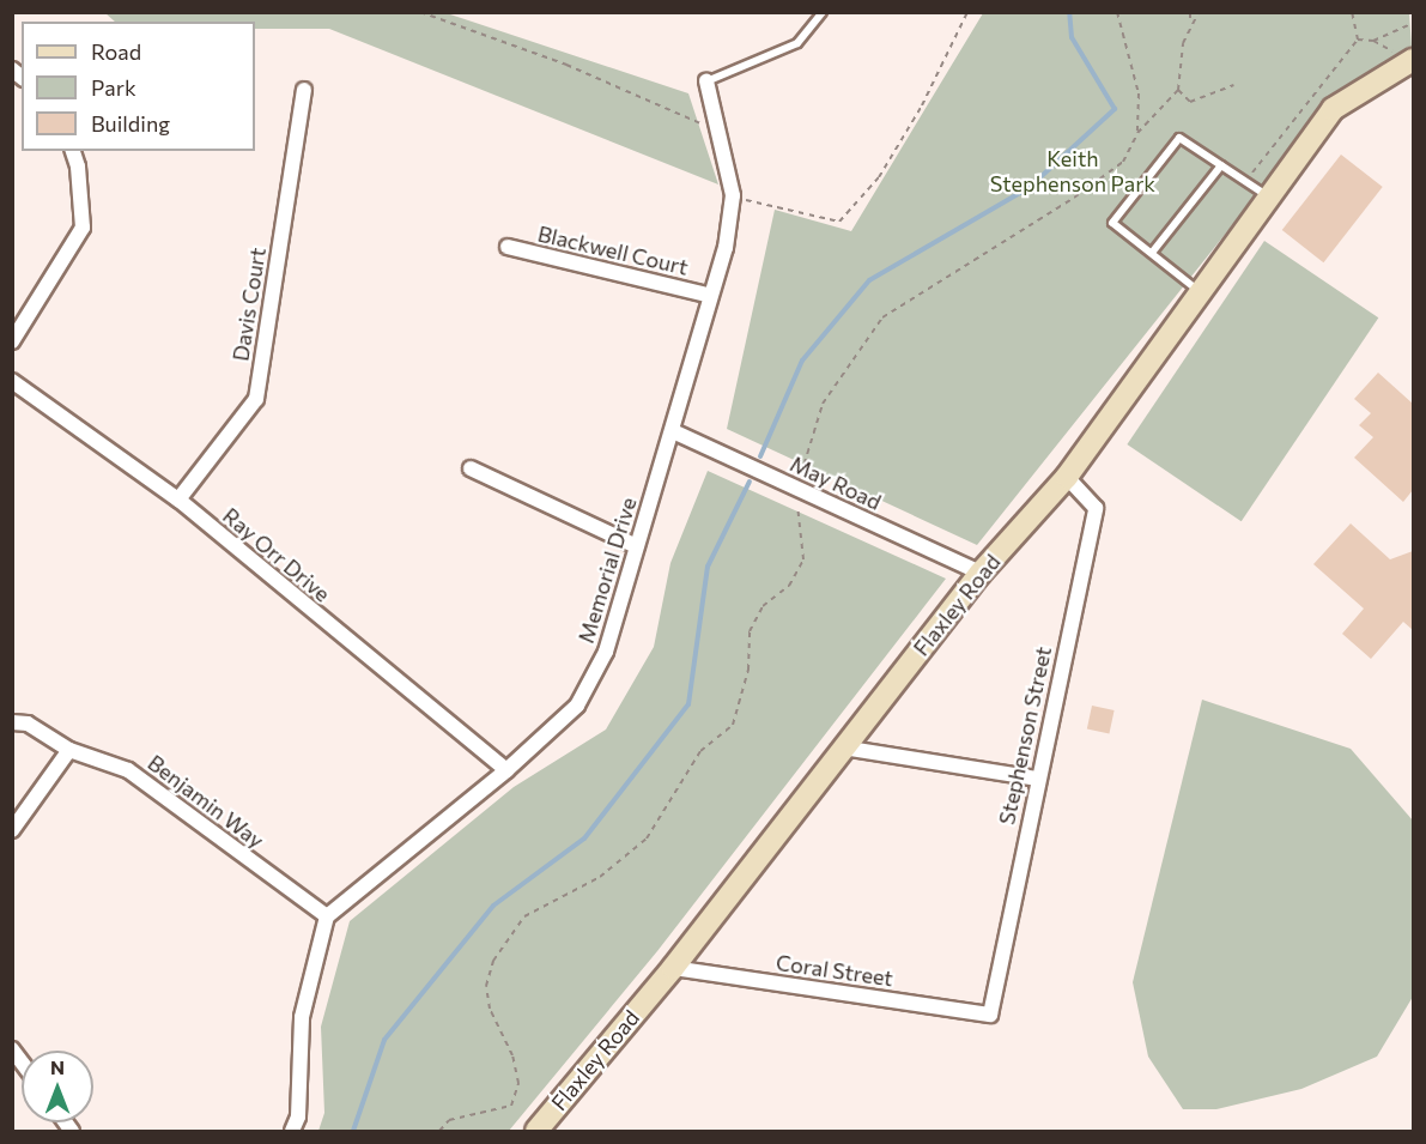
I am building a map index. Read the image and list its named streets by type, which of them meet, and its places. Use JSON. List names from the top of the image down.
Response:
{
  "streets": {
    "main road": ["Flaxley Road"],
    "street": [
      "Blackwell Court",
      "Davis Court",
      "May Road",
      "Ray Orr Drive",
      "Memorial Drive",
      "Stephenson Street",
      "Benjamin Way",
      "Coral Street"
    ]
  },
  "crossings": [
    ["Blackwell Court", "Memorial Drive"],
    ["Davis Court", "Ray Orr Drive"],
    ["May Road", "Memorial Drive"],
    ["May Road", "Flaxley Road"],
    ["Ray Orr Drive", "Memorial Drive"],
    ["Memorial Drive", "Benjamin Way"],
    ["Flaxley Road", "Stephenson Street"],
    ["Flaxley Road", "Coral Street"],
    ["Stephenson Street", "Coral Street"]
  ],
  "parks": ["Keith Stephenson Park"],
  "legend": ["Road", "Park", "Building"],
  "north": "top"
}
